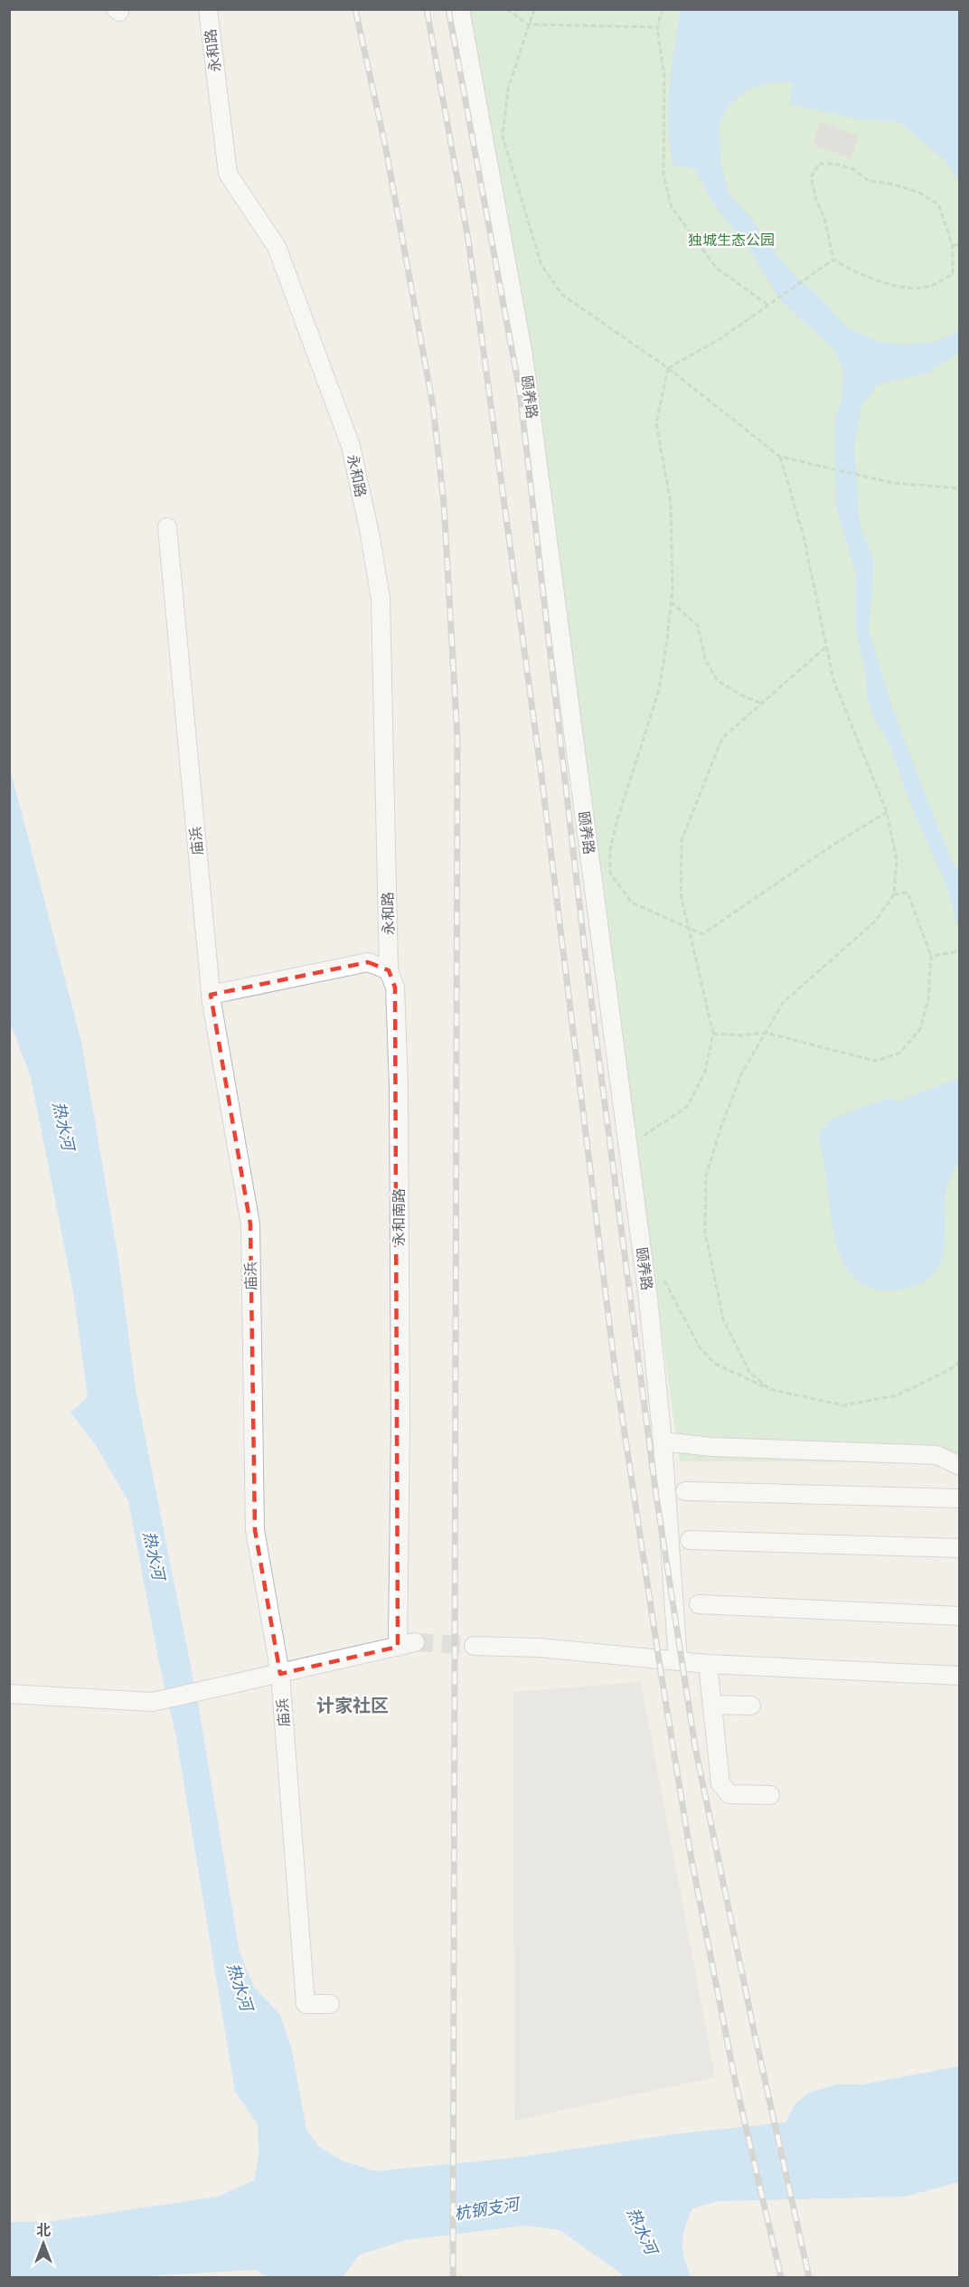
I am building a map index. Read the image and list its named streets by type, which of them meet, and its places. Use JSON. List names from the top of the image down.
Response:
{
  "streets": {
    "street": [
      "永和路",
      "颐养路",
      "庙浜",
      "永和南路"
    ]
  },
  "crossings": [
    ["永和路", "永和南路"],
    ["庙浜", "永和南路"]
  ],
  "districts": ["计家社区"],
  "water": ["热水河", "杭钢支河"],
  "parks": ["独城生态公园"],
  "north": "top"
}
